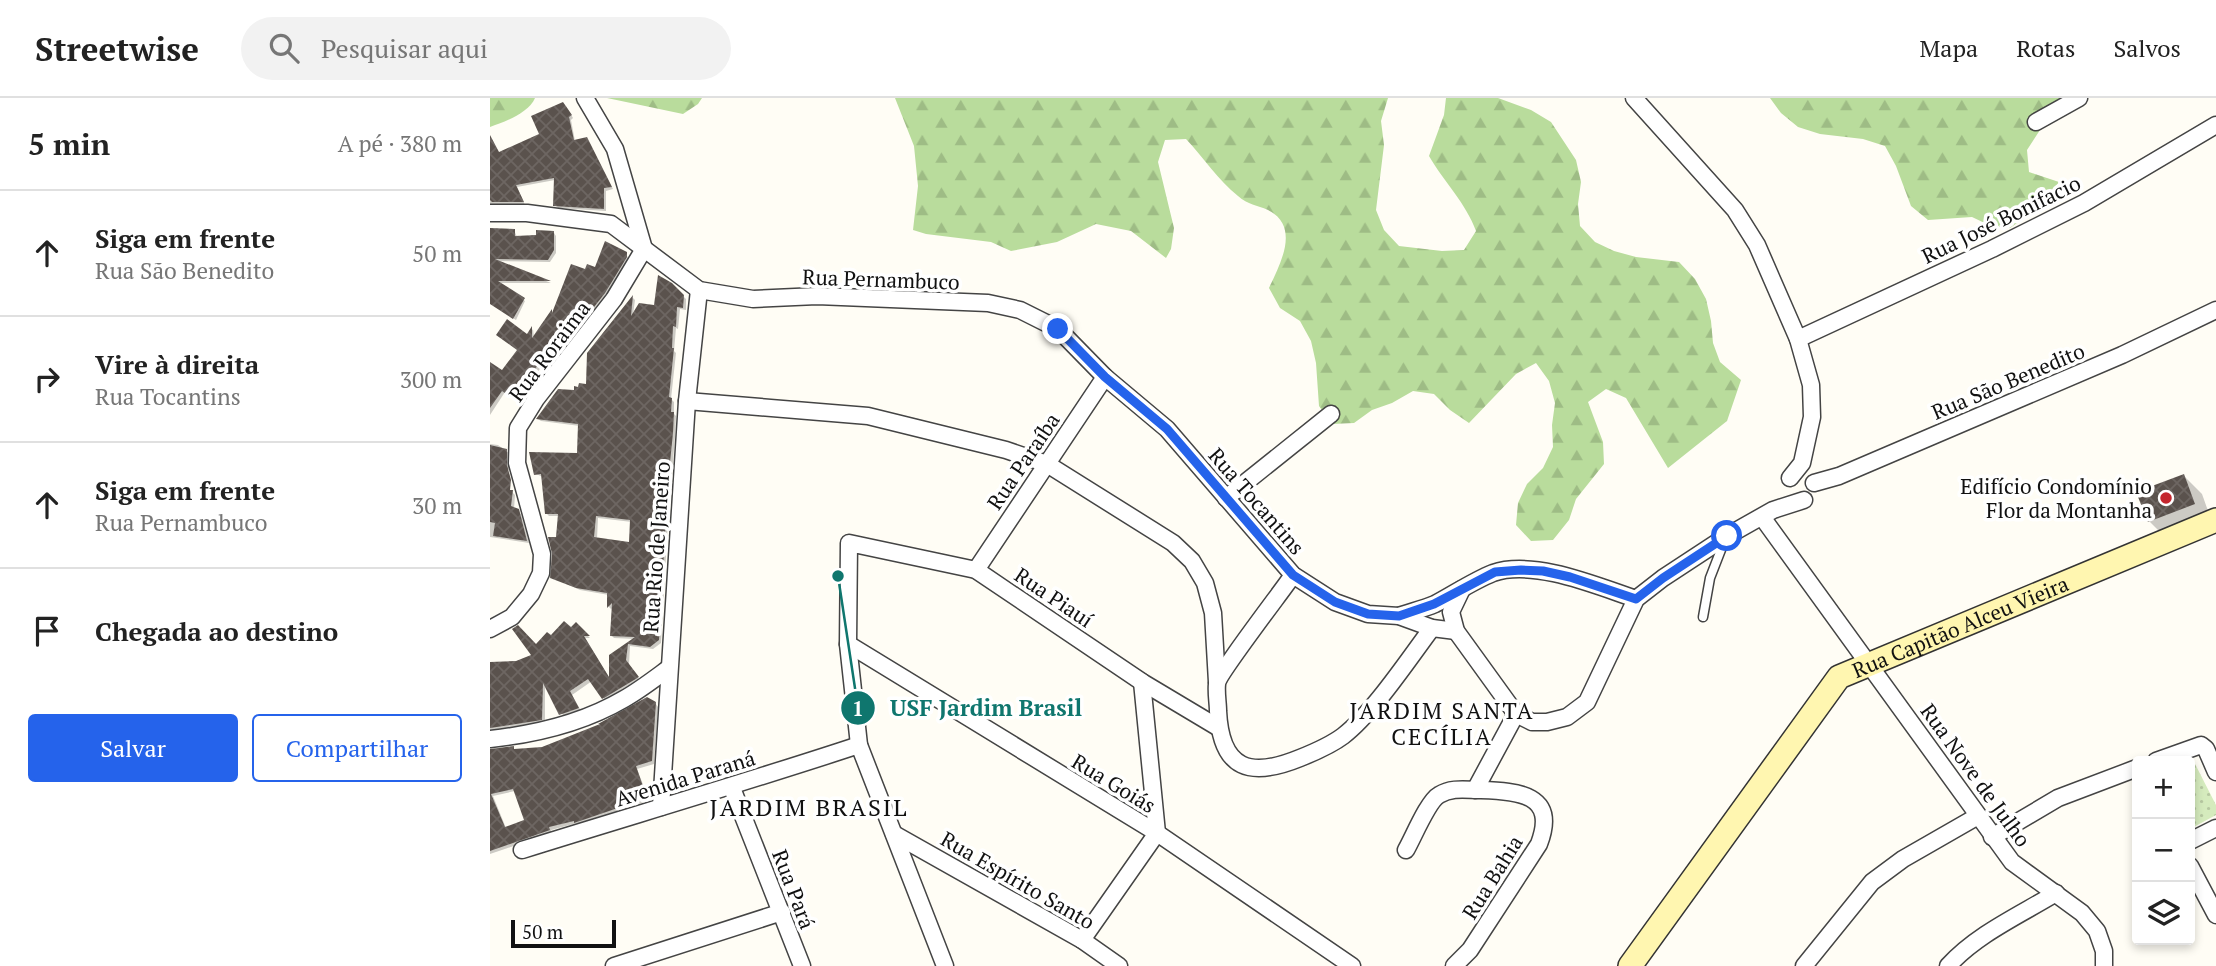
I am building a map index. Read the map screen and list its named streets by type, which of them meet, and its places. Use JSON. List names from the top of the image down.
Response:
{
  "streets": {
    "street": [
      "Rua José Bonifacio",
      "Rua Pernambuco",
      "Rua Roraima",
      "Rua São Benedito",
      "Rua Paraíba",
      "Rua Tocantins",
      "Rua Rio de Janeiro",
      "Rua Piauí",
      "Rua Capitão Alceu Vieira",
      "Rua Nove de Julho",
      "Avenida Paraná",
      "Rua Goiás",
      "Rua Bahia",
      "Rua Espírito Santo",
      "Rua Pará"
    ]
  },
  "crossings": [
    ["Rua Pernambuco", "Rua Roraima"],
    ["Rua Pernambuco", "Rua Paraíba"],
    ["Rua Pernambuco", "Rua Tocantins"],
    ["Rua Pernambuco", "Rua Rio de Janeiro"],
    ["Rua Paraíba", "Rua Tocantins"],
    ["Rua Paraíba", "Rua Piauí"],
    ["Rua Rio de Janeiro", "Avenida Paraná"],
    ["Rua Piauí", "Rua Goiás"],
    ["Rua Capitão Alceu Vieira", "Rua Nove de Julho"],
    ["Avenida Paraná", "Rua Pará"]
  ],
  "districts": ["JARDIM SANTA CECÍLIA", "JARDIM BRASIL"],
  "places": ["Edifício Condomínio Flor da Montanha", "USF Jardim Brasil"],
  "scale_bar": "50 m",
  "page": {
    "header": "Streetwise",
    "search": "Pesquisar aqui",
    "nav": ["Mapa", "Rotas", "Salvos"],
    "heading": ["5 min", "A pé · 380 m"],
    "list": [
      ["Siga em frente", "Rua São Benedito", "50 m"],
      ["Vire à direita", "Rua Tocantins", "300 m"],
      ["Siga em frente", "Rua Pernambuco", "30 m"],
      "Chegada ao destino"
    ],
    "buttons": ["Salvar", "Compartilhar"],
    "map_buttons": ["+", "−"],
    "scale": "50 m"
  }
}
